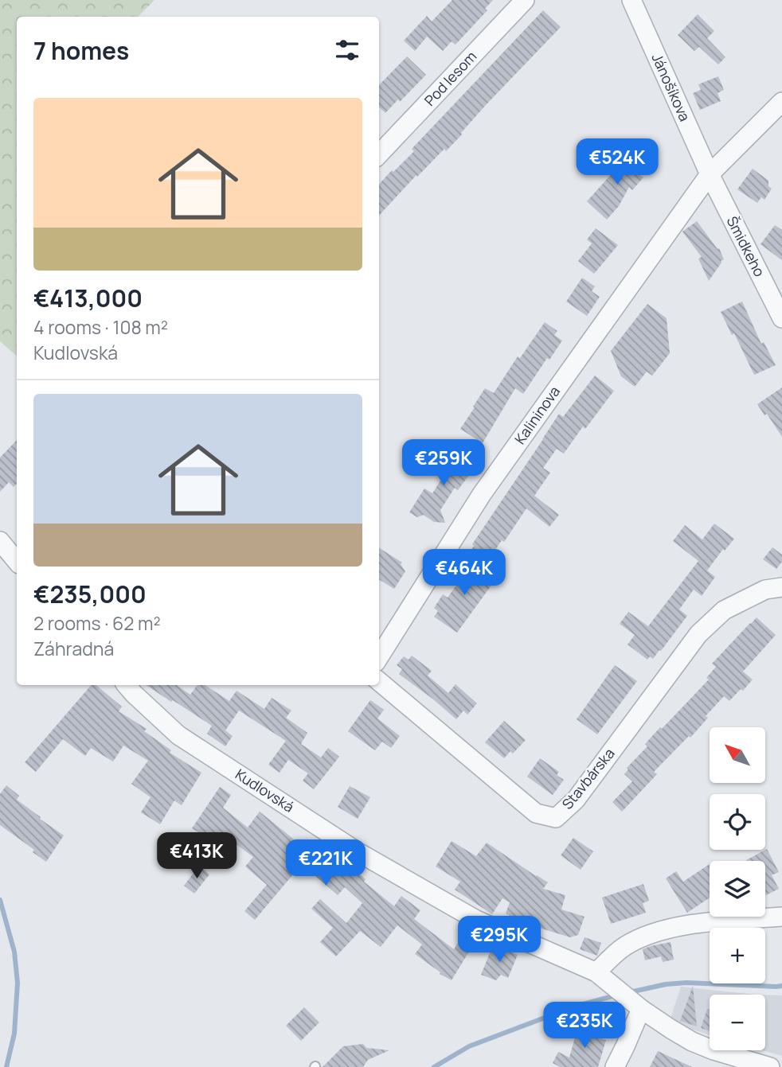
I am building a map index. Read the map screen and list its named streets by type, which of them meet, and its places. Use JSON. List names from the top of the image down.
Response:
{
  "streets": {
    "street": [
      "Pod lesom",
      "Jánošíkova",
      "Šmidkeho",
      "Kalininova",
      "Stavbárska",
      "Kudlovská"
    ]
  },
  "crossings": [
    ["Jánošíkova", "Šmidkeho"],
    ["Jánošíkova", "Kalininova"],
    ["Šmidkeho", "Kalininova"]
  ],
  "north": "top left",
  "page": {
    "heading": "7 homes",
    "list": [
      {
        "name": "€413,000",
        "note": "4 rooms · 108 m² · Kudlovská"
      },
      {
        "name": "€235,000",
        "note": "2 rooms · 62 m² · Záhradná"
      }
    ],
    "price": [
      "€524K",
      "€259K",
      "€464K",
      "€413K",
      "€221K",
      "€295K",
      "€235K"
    ],
    "map_buttons": ["+", "−"]
  }
}
